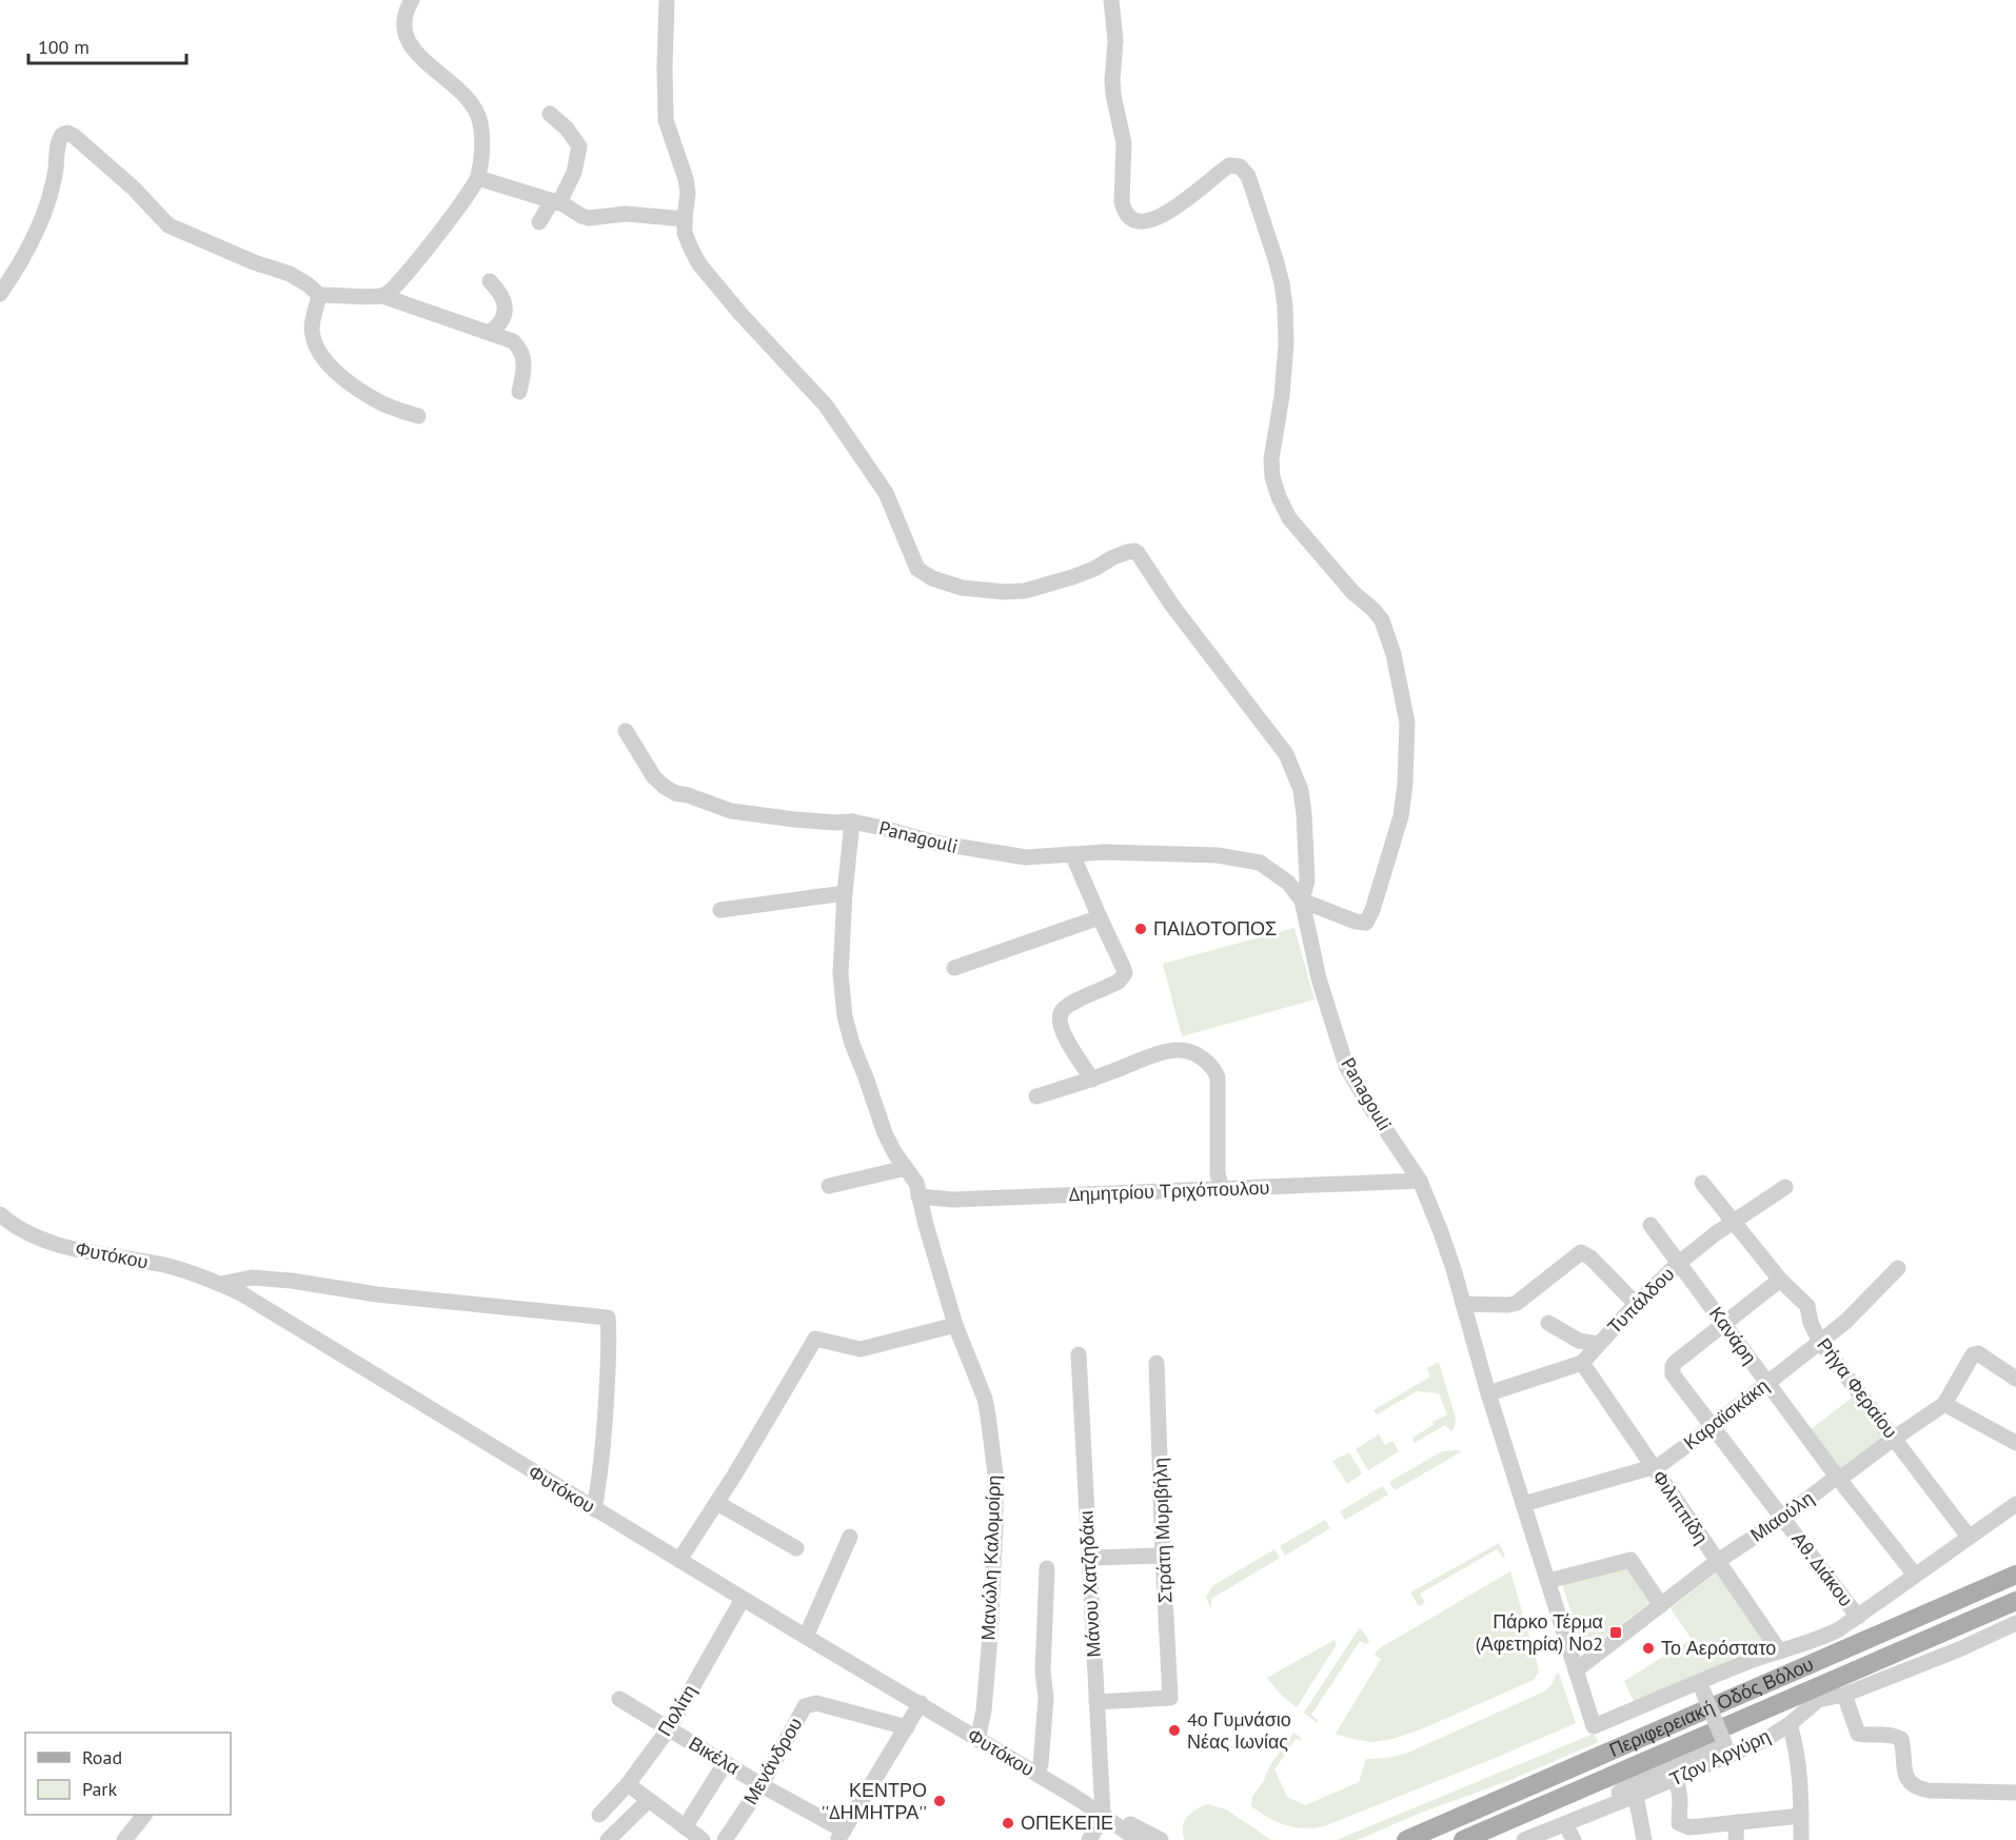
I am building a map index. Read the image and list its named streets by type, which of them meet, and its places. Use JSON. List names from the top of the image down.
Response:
{
  "streets": {
    "main road": ["Περιφερειακή Οδός Βόλου"],
    "street": [
      "Panagouli",
      "Δημητρίου Τριχόπουλου",
      "Φυτόκου",
      "Τυπάλδου",
      "Κανάρη",
      "Ρήγα Φεραίου",
      "Καραϊσκάκη",
      "Φιλιππίδη",
      "Μιαούλη",
      "Στράτη Μυριβήλη",
      "Μανώλη Καλομοίρη",
      "Αθ. Διάκου",
      "Μάνου Χατζηδάκι",
      "Πολίτη",
      "Βικέλα",
      "Τζον Αργύρη",
      "Μενάνδρου"
    ]
  },
  "crossings": [
    ["Panagouli", "Δημητρίου Τριχόπουλου"],
    ["Panagouli", "Καραϊσκάκη"],
    ["Panagouli", "Μιαούλη"],
    ["Panagouli", "Μανώλη Καλομοίρη"],
    ["Δημητρίου Τριχόπουλου", "Μανώλη Καλομοίρη"],
    ["Φυτόκου", "Μανώλη Καλομοίρη"],
    ["Φυτόκου", "Μάνου Χατζηδάκι"],
    ["Φυτόκου", "Πολίτη"],
    ["Τυπάλδου", "Κανάρη"],
    ["Τυπάλδου", "Ρήγα Φεραίου"],
    ["Τυπάλδου", "Φιλιππίδη"],
    ["Κανάρη", "Καραϊσκάκη"],
    ["Κανάρη", "Μιαούλη"],
    ["Κανάρη", "Αθ. Διάκου"],
    ["Ρήγα Φεραίου", "Καραϊσκάκη"],
    ["Ρήγα Φεραίου", "Μιαούλη"],
    ["Καραϊσκάκη", "Φιλιππίδη"],
    ["Καραϊσκάκη", "Αθ. Διάκου"],
    ["Φιλιππίδη", "Μιαούλη"],
    ["Μιαούλη", "Αθ. Διάκου"],
    ["Στράτη Μυριβήλη", "Μάνου Χατζηδάκι"],
    ["Πολίτη", "Βικέλα"],
    ["Βικέλα", "Μενάνδρου"]
  ],
  "places": {
    "other": [
      "ΠΑΙΔΟΤΟΠΟΣ",
      "Το Αερόστατο",
      "4ο Γυμνάσιο Νέας Ιωνίας",
      "ΚΕΝΤΡΟ ''ΔΗΜΗΤΡΑ''",
      "ΟΠΕΚΕΠΕ"
    ],
    "transit": ["Πάρκο Τέρμα (Αφετηρία) Νο2"]
  },
  "legend": ["Road", "Park"],
  "scale_bar": "100 m"
}
